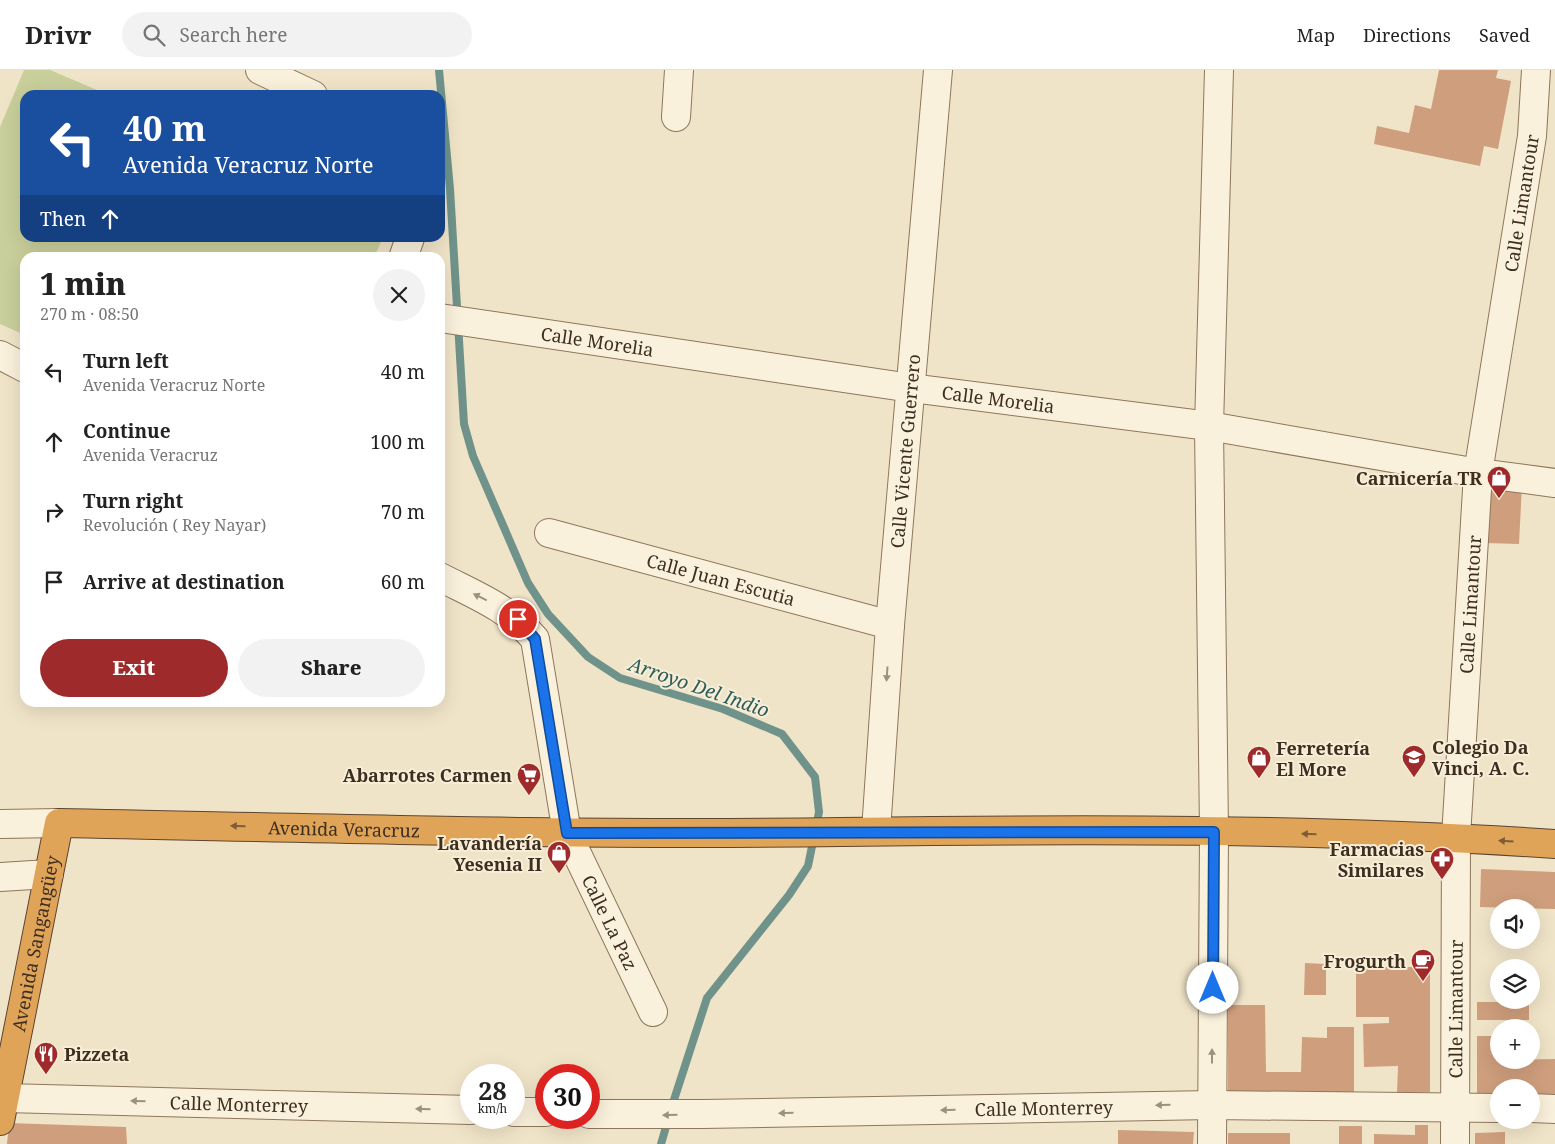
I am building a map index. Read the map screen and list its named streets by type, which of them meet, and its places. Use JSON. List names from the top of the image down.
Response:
{
  "streets": {
    "highway": ["Avenida Veracruz", "Avenida Sangangüey"],
    "street": [
      "Calle Limantour",
      "Calle Morelia",
      "Calle Vicente Guerrero",
      "Calle Juan Escutia",
      "Calle La Paz",
      "Calle Monterrey"
    ]
  },
  "crossings": [
    ["Calle Limantour", "Calle Morelia"],
    ["Calle Limantour", "Avenida Veracruz"],
    ["Calle Limantour", "Calle Monterrey"],
    ["Calle Morelia", "Calle Vicente Guerrero"],
    ["Calle Vicente Guerrero", "Calle Juan Escutia"],
    ["Calle Vicente Guerrero", "Avenida Veracruz"],
    ["Avenida Veracruz", "Calle La Paz"],
    ["Avenida Veracruz", "Avenida Sangangüey"],
    ["Avenida Sangangüey", "Calle Monterrey"]
  ],
  "one_way": ["Avenida Veracruz", "Calle La Paz", "Calle Monterrey"],
  "water": ["Arroyo Del Indio"],
  "places": {
    "shop": ["Carnicería TR", "Ferretería El More", "Lavandería Yesenia II"],
    "school or university": ["Colegio Da Vinci, A. C."],
    "supermarket": ["Abarrotes Carmen"],
    "pharmacy": ["Farmacias Similares"],
    "cafe": ["Frogurth"],
    "restaurant": ["Pizzeta"]
  },
  "page": {
    "header": "Drivr",
    "search": "Search here",
    "nav": ["Map", "Directions", "Saved"],
    "turn": ["40 m", "Avenida Veracruz Norte"],
    "then": "Then",
    "heading": ["1 min", "270 m · 08:50"],
    "list": [
      {
        "name": "Turn left",
        "note": "Avenida Veracruz Norte",
        "value": "40 m"
      },
      {
        "name": "Continue",
        "note": "Avenida Veracruz",
        "value": "100 m"
      },
      {
        "name": "Turn right",
        "note": "Revolución ( Rey Nayar)",
        "value": "70 m"
      },
      {
        "name": "Arrive at destination",
        "value": "60 m"
      }
    ],
    "buttons": ["Exit", "Share"],
    "map_buttons": ["+", "−"],
    "speed": "28 km/h",
    "limit": "30"
  }
}
